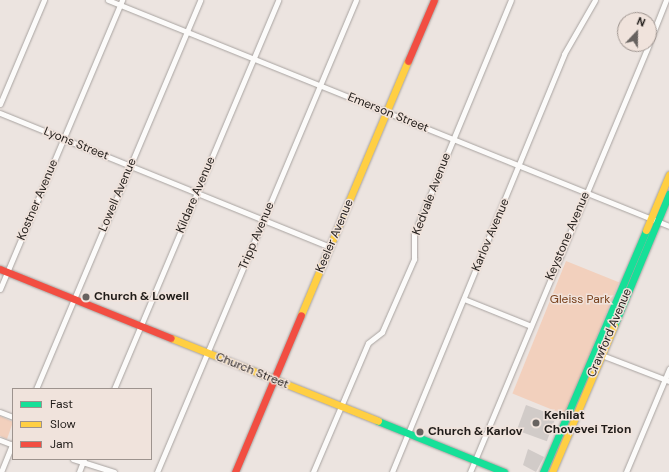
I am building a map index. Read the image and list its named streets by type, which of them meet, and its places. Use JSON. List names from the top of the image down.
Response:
{
  "streets": {
    "street": [
      "Emerson Street",
      "Lyons Street",
      "Kedvale Avenue",
      "Lowell Avenue",
      "Kildare Avenue",
      "Kostner Avenue",
      "Karlov Avenue",
      "Tripp Avenue",
      "Keeler Avenue",
      "Keystone Avenue",
      "Crawford Avenue",
      "Church Street"
    ]
  },
  "crossings": [
    ["Emerson Street", "Kedvale Avenue"],
    ["Emerson Street", "Lowell Avenue"],
    ["Emerson Street", "Kildare Avenue"],
    ["Emerson Street", "Kostner Avenue"],
    ["Emerson Street", "Karlov Avenue"],
    ["Emerson Street", "Tripp Avenue"],
    ["Emerson Street", "Keeler Avenue"],
    ["Emerson Street", "Keystone Avenue"],
    ["Emerson Street", "Crawford Avenue"],
    ["Lyons Street", "Lowell Avenue"],
    ["Lyons Street", "Kildare Avenue"],
    ["Lyons Street", "Kostner Avenue"],
    ["Lyons Street", "Tripp Avenue"],
    ["Lyons Street", "Keeler Avenue"],
    ["Kedvale Avenue", "Church Street"],
    ["Lowell Avenue", "Church Street"],
    ["Kildare Avenue", "Church Street"],
    ["Kostner Avenue", "Church Street"],
    ["Karlov Avenue", "Church Street"],
    ["Tripp Avenue", "Church Street"],
    ["Keeler Avenue", "Church Street"],
    ["Keystone Avenue", "Church Street"]
  ],
  "parks": ["Gleiss Park"],
  "places": ["Church & Lowell", "Kehilat Chovevei Tzion", "Church & Karlov"],
  "legend": ["Fast", "Slow", "Jam"],
  "north": "top"
}
